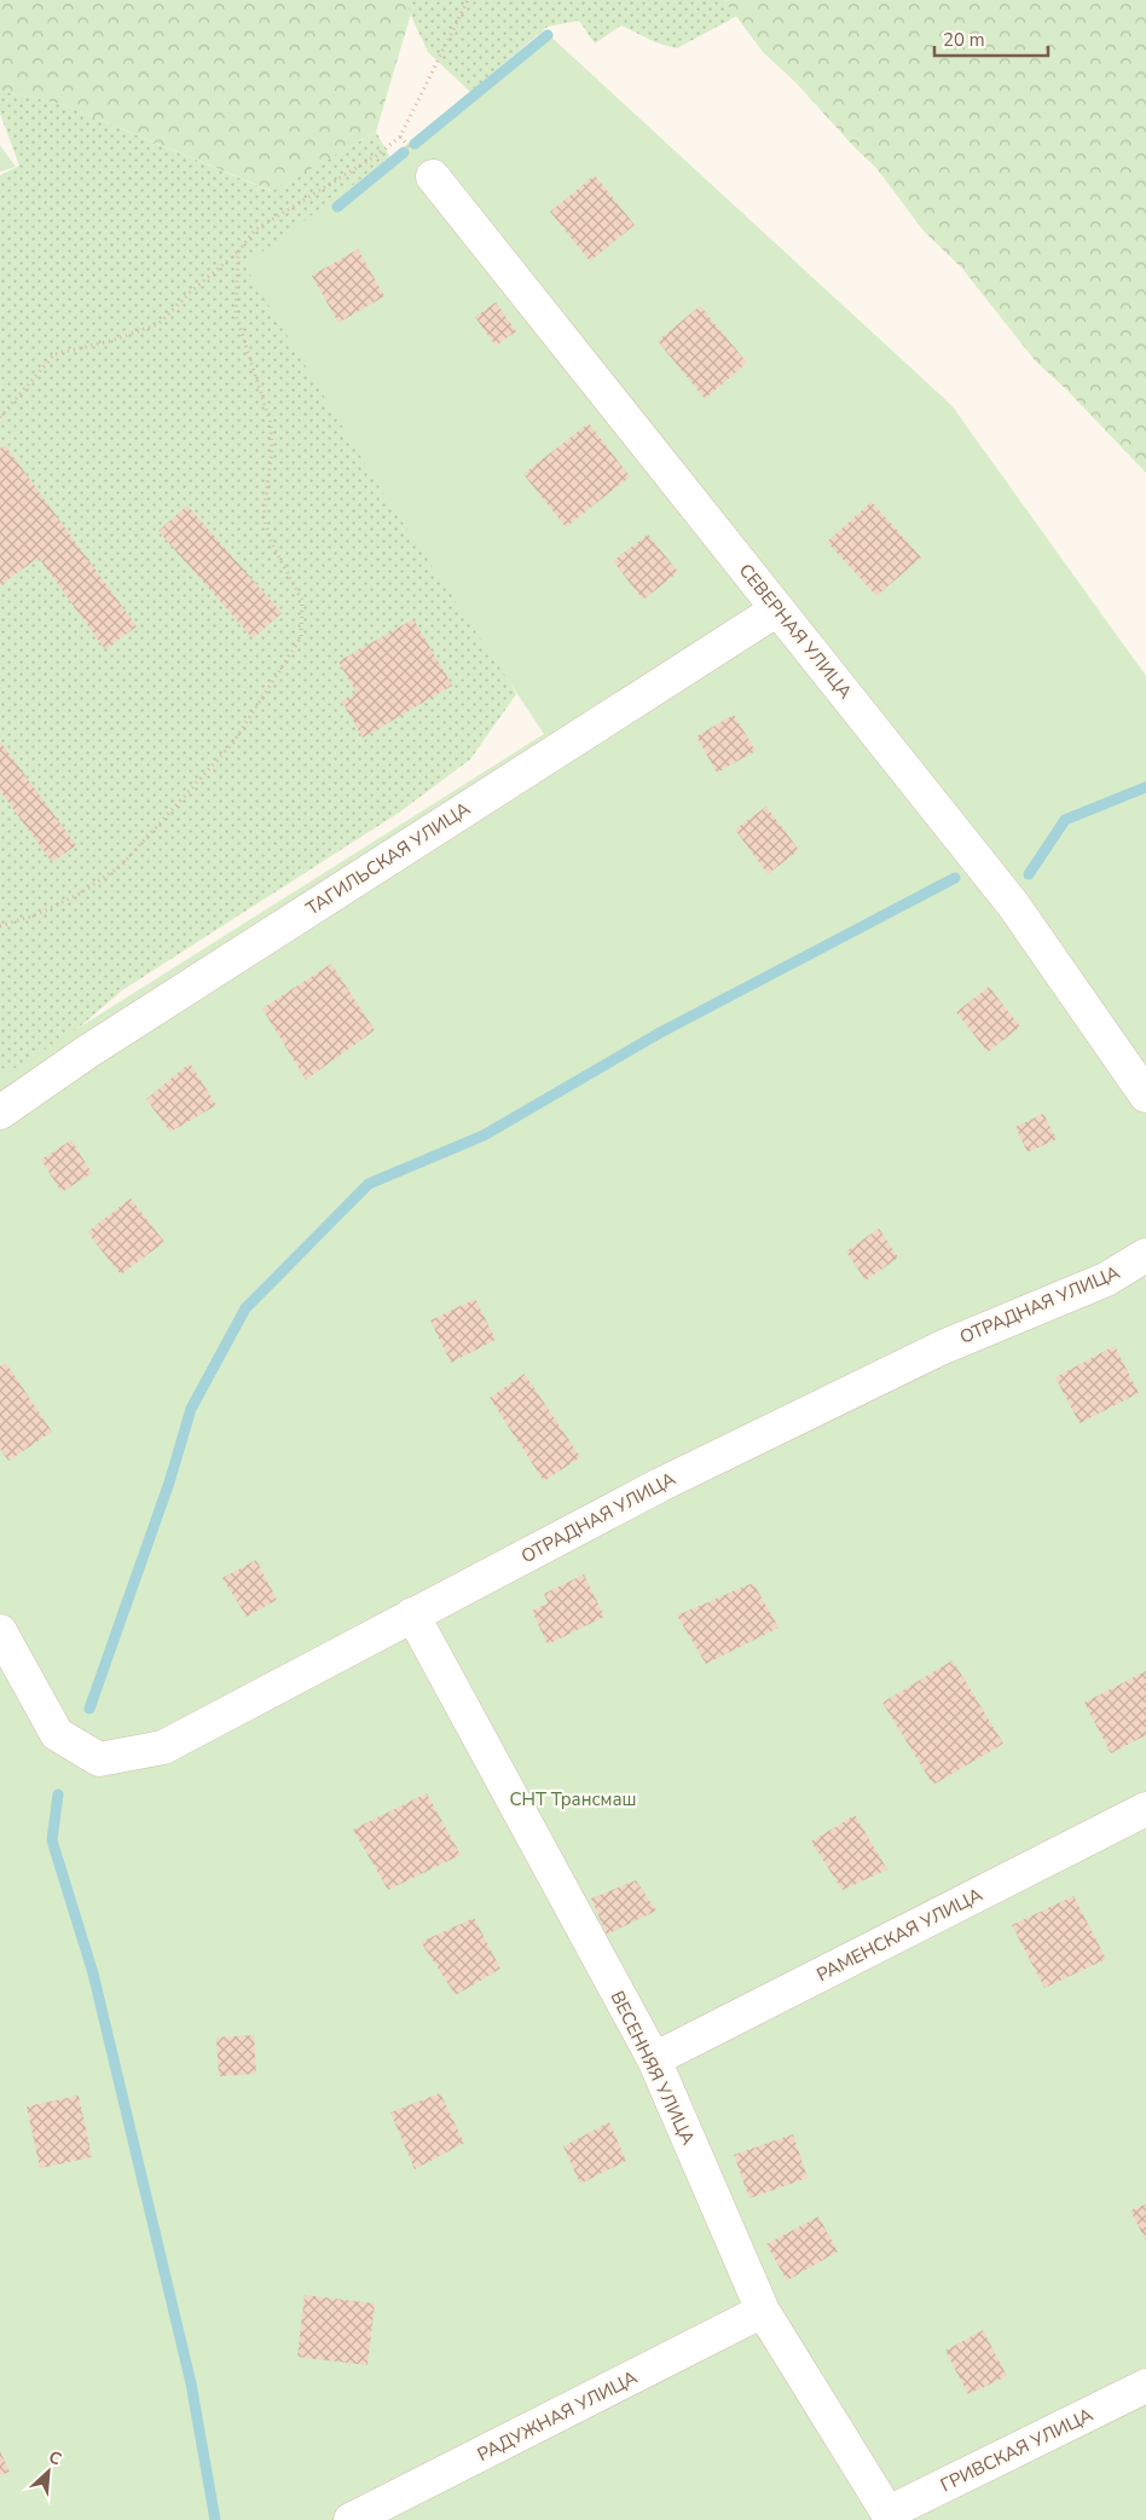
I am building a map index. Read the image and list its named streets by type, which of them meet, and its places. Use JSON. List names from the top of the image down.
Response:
{
  "streets": {
    "street": [
      "СЕВЕРНАЯ УЛИЦА",
      "ТАГИЛЬСКАЯ УЛИЦА",
      "ОТРАДНАЯ УЛИЦА",
      "РАМЕНСКАЯ УЛИЦА",
      "ВЕСЕННЯЯ УЛИЦА",
      "РАДУЖНАЯ УЛИЦА",
      "ГРИВСКАЯ УЛИЦА"
    ]
  },
  "crossings": [
    ["СЕВЕРНАЯ УЛИЦА", "ТАГИЛЬСКАЯ УЛИЦА"],
    ["ОТРАДНАЯ УЛИЦА", "ВЕСЕННЯЯ УЛИЦА"],
    ["РАМЕНСКАЯ УЛИЦА", "ВЕСЕННЯЯ УЛИЦА"],
    ["ВЕСЕННЯЯ УЛИЦА", "РАДУЖНАЯ УЛИЦА"],
    ["ВЕСЕННЯЯ УЛИЦА", "ГРИВСКАЯ УЛИЦА"]
  ],
  "parks": ["СНТ Трансмаш"],
  "scale_bar": "20 m",
  "north": "top right"
}
